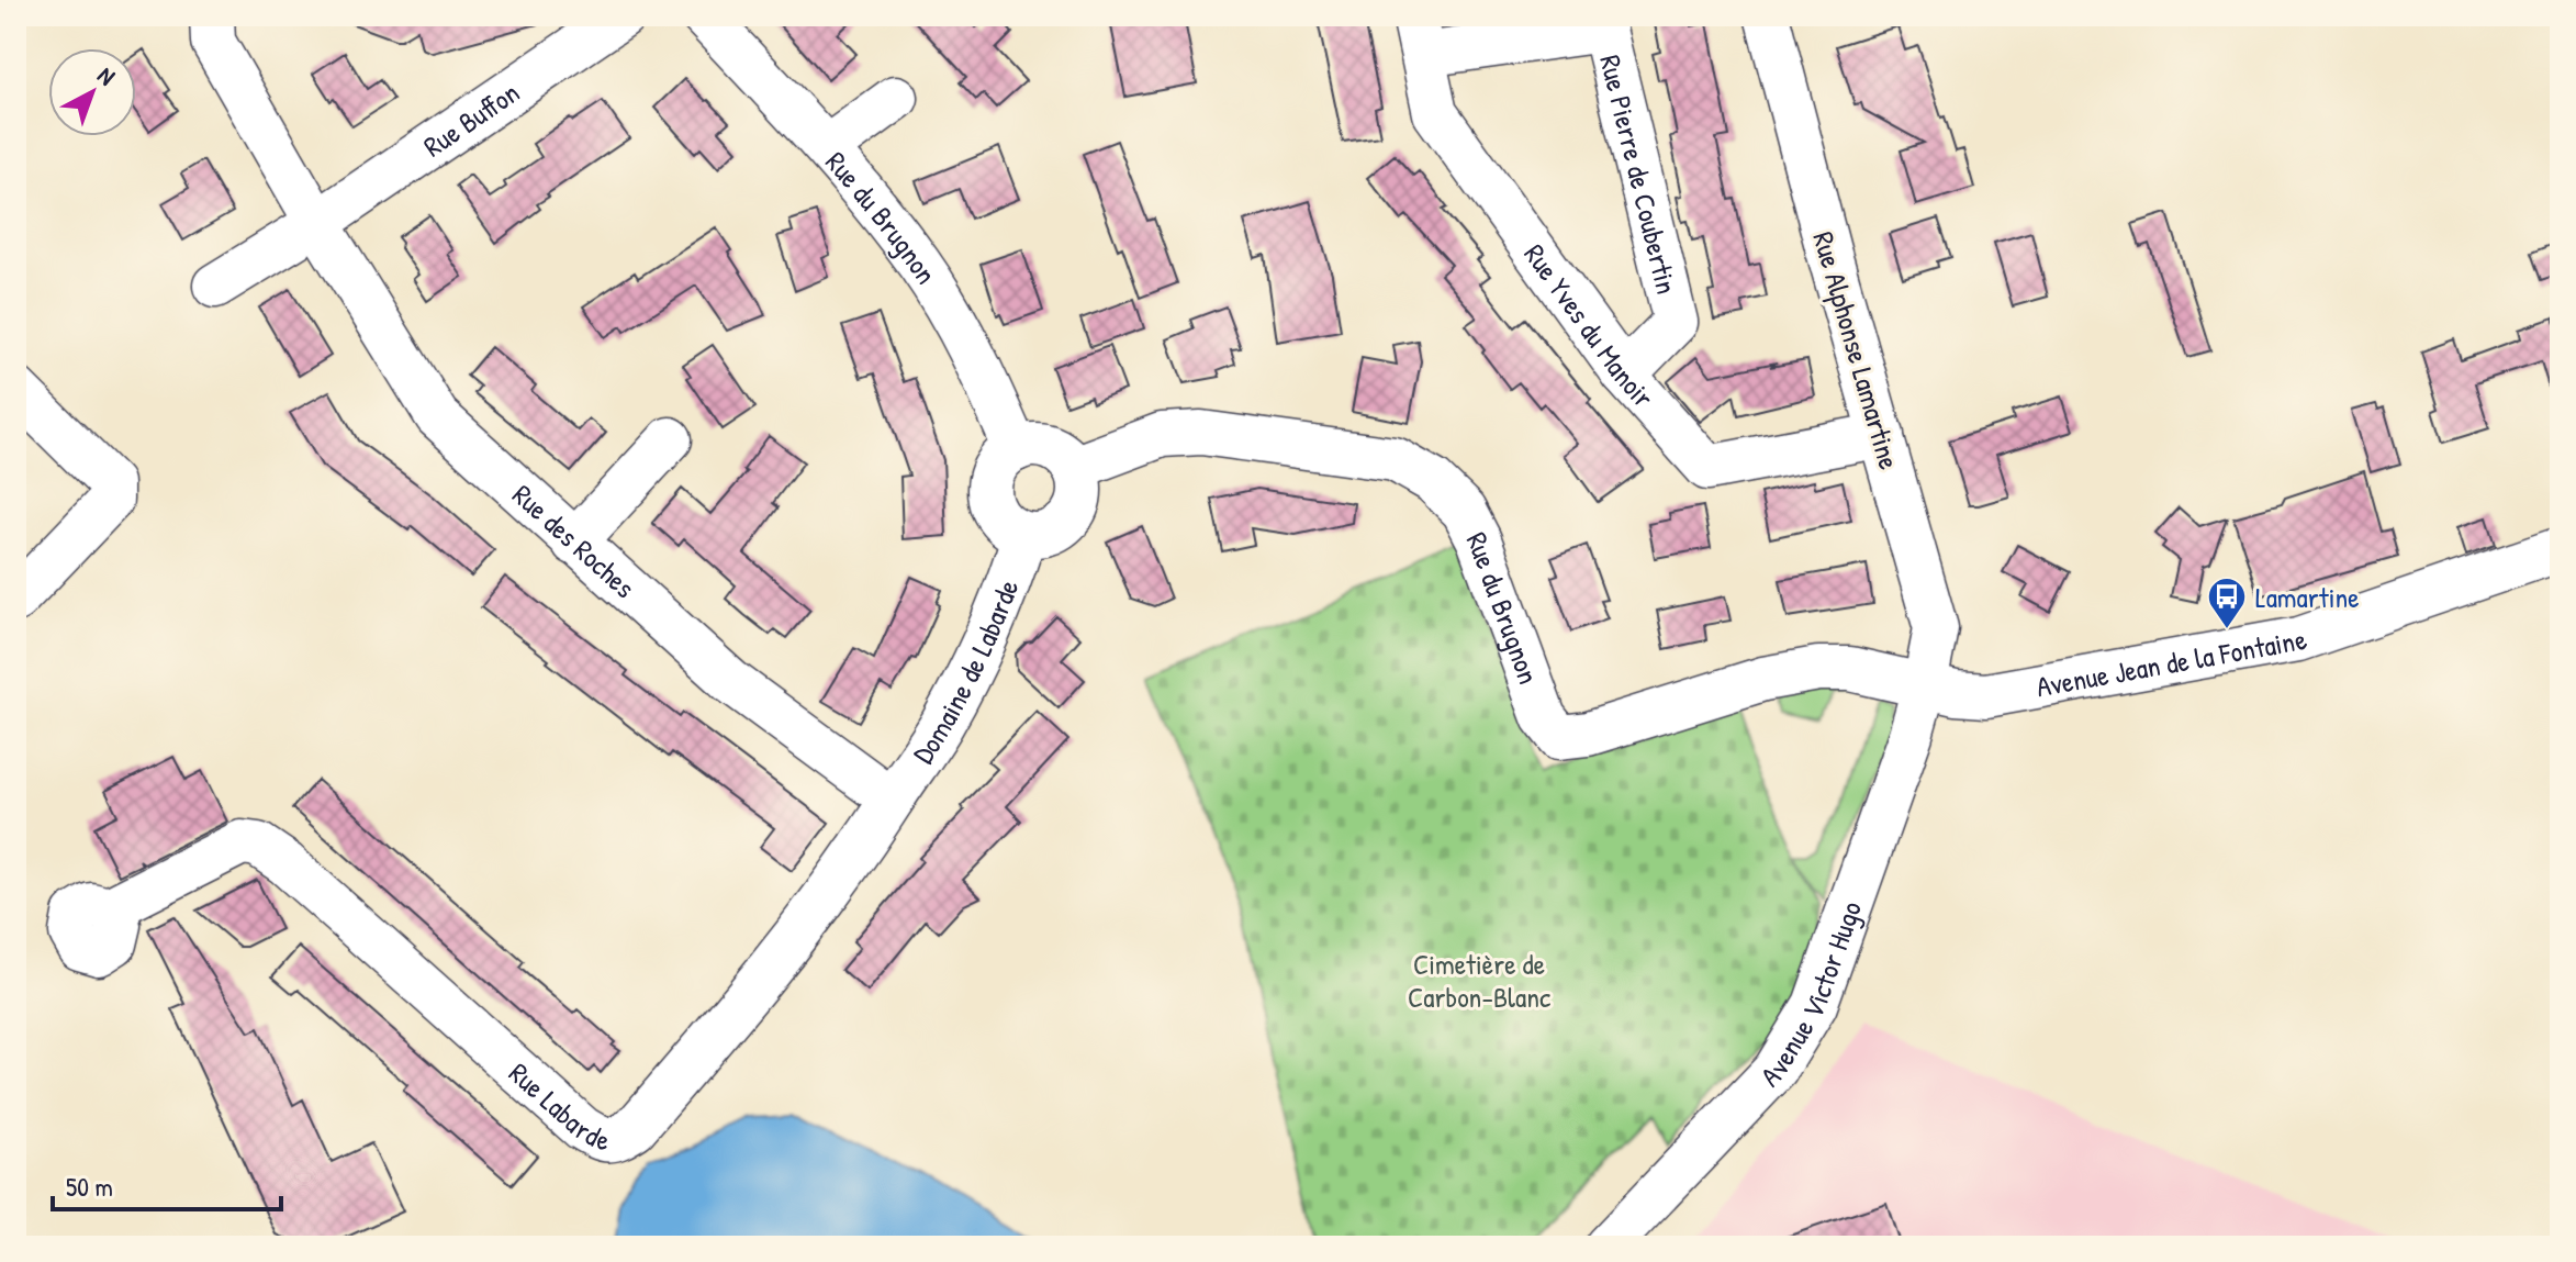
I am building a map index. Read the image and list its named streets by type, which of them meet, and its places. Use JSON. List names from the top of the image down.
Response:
{
  "streets": {
    "street": [
      "Rue Buffon",
      "Rue Pierre de Coubertin",
      "Rue du Brugnon",
      "Rue Yves du Manoir",
      "Rue Alphonse Lamartine",
      "Rue des Roches",
      "Avenue Jean de la Fontaine",
      "Domaine de Labarde",
      "Avenue Victor Hugo",
      "Rue Labarde"
    ]
  },
  "crossings": [
    ["Rue Buffon", "Rue des Roches"],
    ["Rue Pierre de Coubertin", "Rue Yves du Manoir"],
    ["Rue du Brugnon", "Rue Alphonse Lamartine"],
    ["Rue du Brugnon", "Avenue Jean de la Fontaine"],
    ["Rue du Brugnon", "Domaine de Labarde"],
    ["Rue du Brugnon", "Avenue Victor Hugo"],
    ["Rue Yves du Manoir", "Rue Alphonse Lamartine"],
    ["Rue Alphonse Lamartine", "Avenue Jean de la Fontaine"],
    ["Rue Alphonse Lamartine", "Avenue Victor Hugo"],
    ["Rue des Roches", "Domaine de Labarde"],
    ["Rue des Roches", "Rue Labarde"],
    ["Avenue Jean de la Fontaine", "Avenue Victor Hugo"],
    ["Domaine de Labarde", "Rue Labarde"]
  ],
  "parks": ["Cimetière de Carbon-Blanc"],
  "places": {
    "bus stop": ["Lamartine"]
  },
  "scale_bar": "50 m",
  "north": "top right"
}
